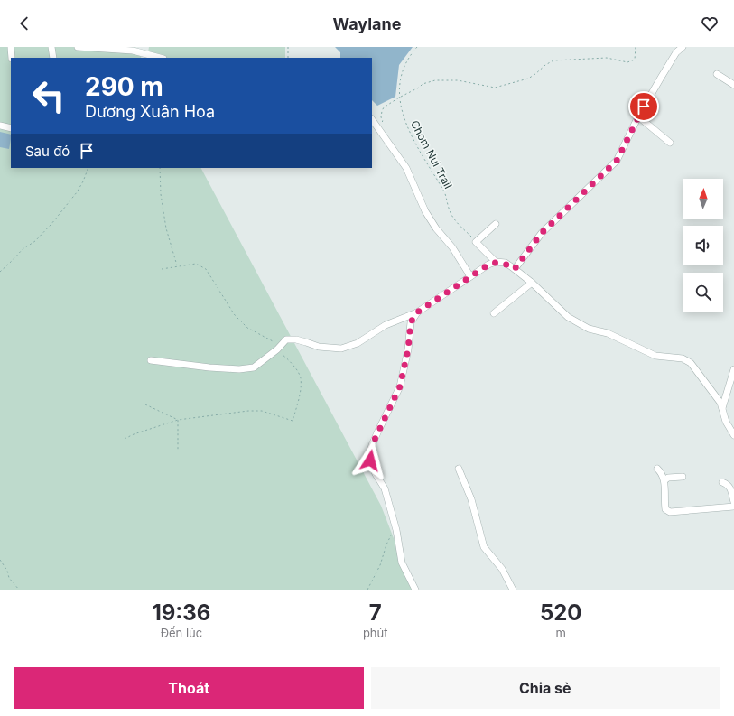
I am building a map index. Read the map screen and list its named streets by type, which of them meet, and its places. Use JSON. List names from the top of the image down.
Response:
{
  "streets": {
    "path": ["Chom Nui Trail"]
  },
  "north": "top",
  "page": {
    "header": "Waylane",
    "turn": ["290 m", "Dương Xuân Hoa"],
    "then": "Sau đó",
    "eta": [
      "19:36",
      "Đến lúc",
      "7",
      "phút",
      "520",
      "m"
    ],
    "buttons": ["Thoát", "Chia sẻ"]
  }
}
